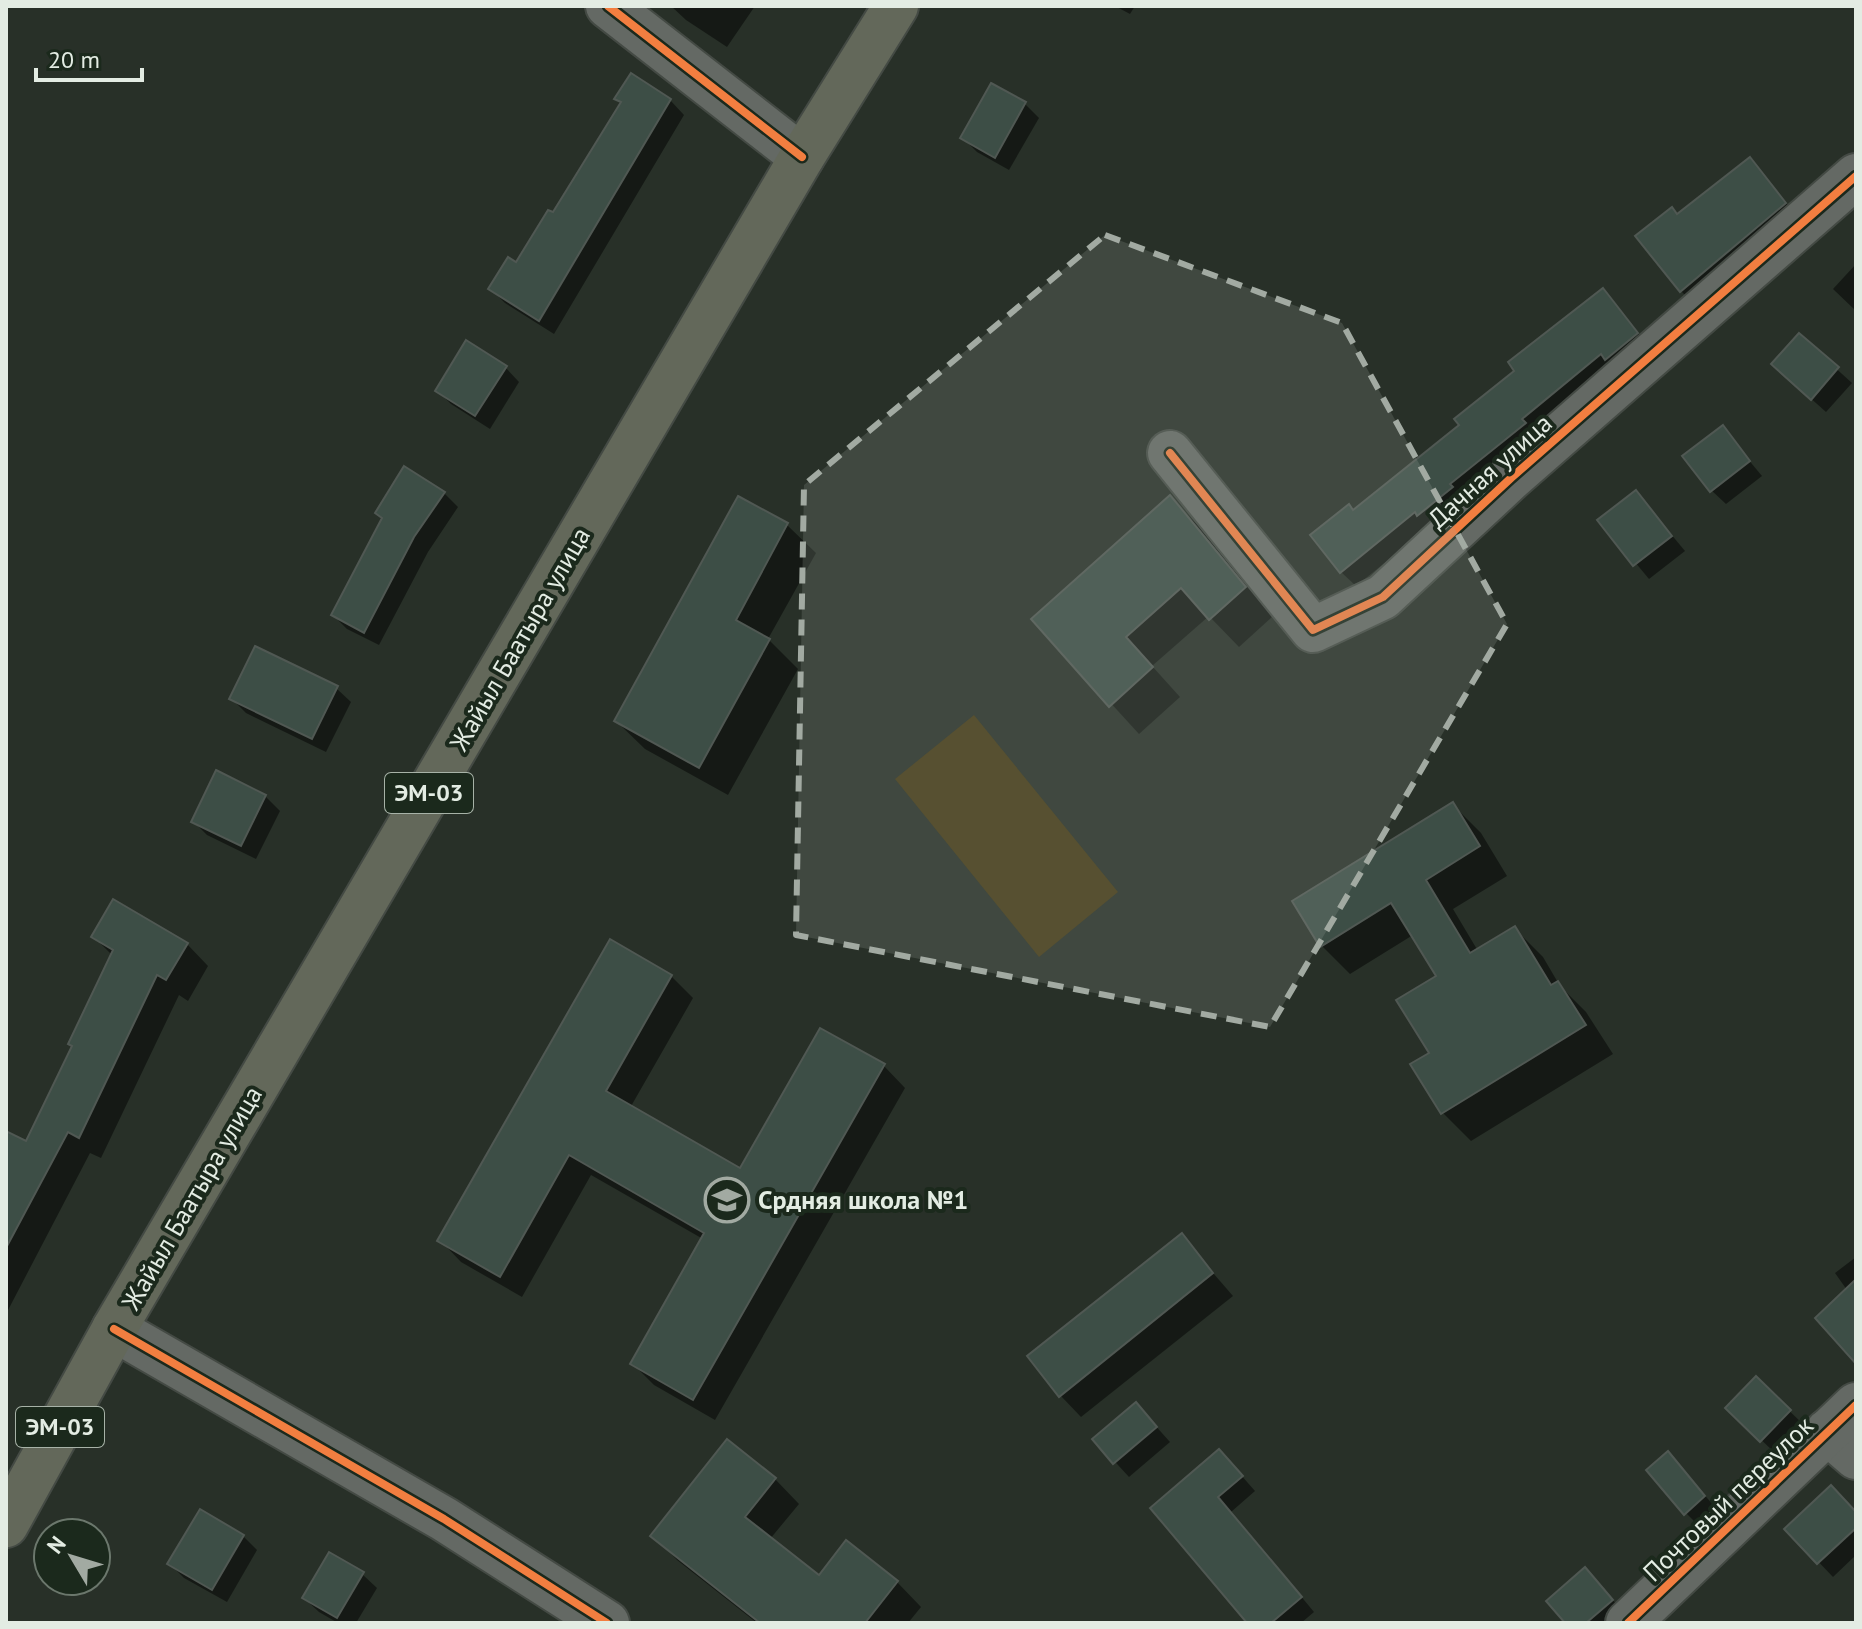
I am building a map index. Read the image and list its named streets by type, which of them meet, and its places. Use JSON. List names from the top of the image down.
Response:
{
  "streets": {
    "highway": ["Жайыл Баатыра улица", "ЭМ-03"],
    "street": ["Дачная улица", "Почтовый переулок"]
  },
  "places": {
    "school or university": ["Срдняя школа №1"]
  },
  "scale_bar": "20 m",
  "north": "top left"
}
